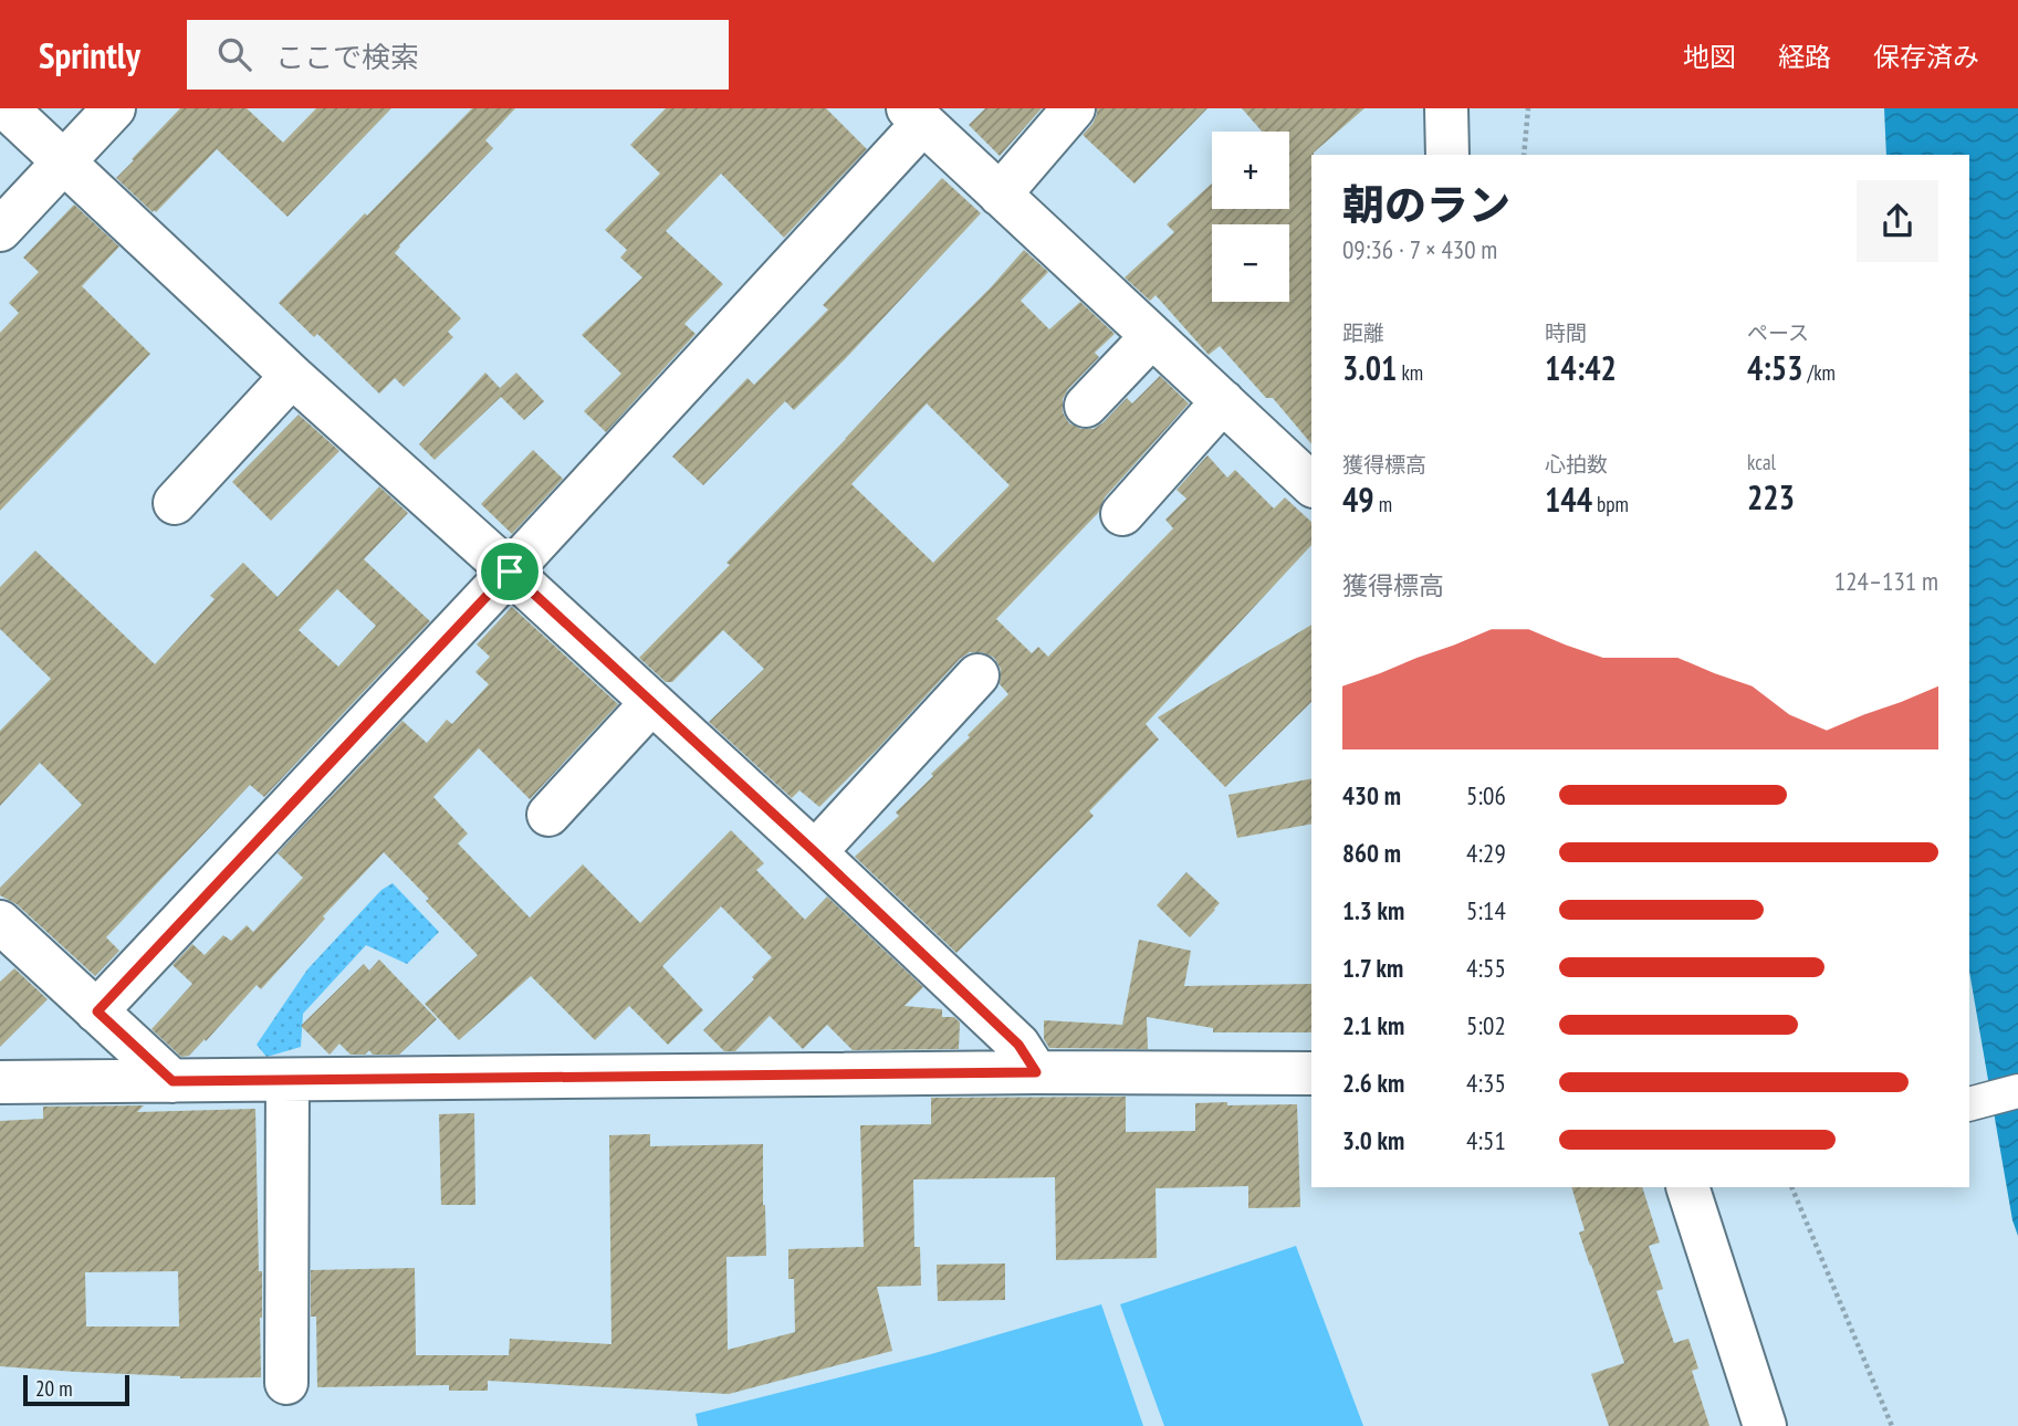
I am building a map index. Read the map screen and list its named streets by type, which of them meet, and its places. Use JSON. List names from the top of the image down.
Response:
{
  "scale_bar": "20 m",
  "page": {
    "header": "Sprintly",
    "search": "ここで検索",
    "nav": ["地図", "経路", "保存済み"],
    "map_buttons": ["+", "−"],
    "heading": ["朝のラン", "09:36 · 7 × 430 m"],
    "stats": [
      ["距離", "3.01 km"],
      ["時間", "14:42"],
      ["ペース", "4:53 /km"],
      ["獲得標高", "49 m"],
      ["心拍数", "144 bpm"],
      ["kcal", "223"]
    ],
    "chart": ["獲得標高", "124–131 m"],
    "list": [
      {
        "name": "430 m",
        "note": "5:06"
      },
      {
        "name": "860 m",
        "note": "4:29"
      },
      {
        "name": "1.3 km",
        "note": "5:14"
      },
      {
        "name": "1.7 km",
        "note": "4:55"
      },
      {
        "name": "2.1 km",
        "note": "5:02"
      },
      {
        "name": "2.6 km",
        "note": "4:35"
      },
      {
        "name": "3.0 km",
        "note": "4:51"
      }
    ],
    "scale": "20 m"
  }
}
